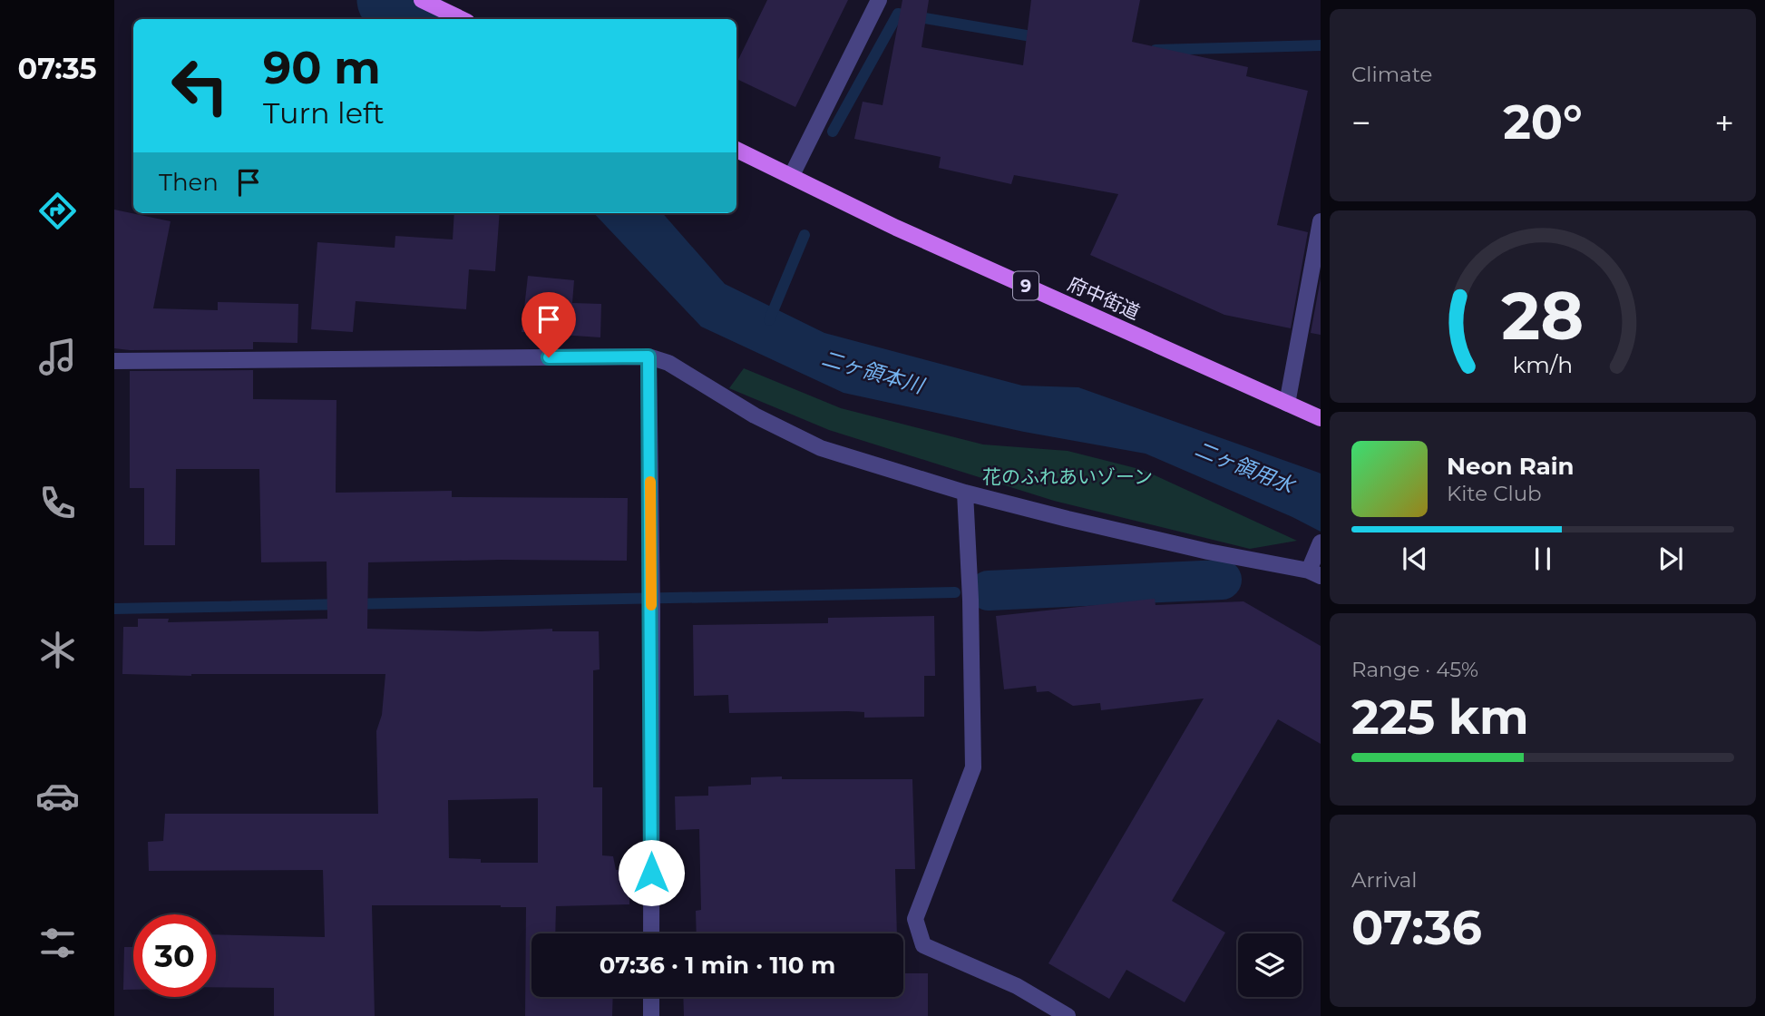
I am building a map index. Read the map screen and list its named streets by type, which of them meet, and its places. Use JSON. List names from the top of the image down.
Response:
{
  "streets": {
    "main road": ["9", "府中街道"]
  },
  "water": ["二ヶ領本川", "二ヶ領用水"],
  "parks": ["花のふれあいゾーン"],
  "page": {
    "tabs": "07:35",
    "tile": [
      "Climate",
      ["Range · 45%", "225 km"],
      ["Arrival", "07:36"]
    ],
    "turn": ["90 m", "Turn left"],
    "heat": ["−", "20°", "+"],
    "then": "Then",
    "song": ["Neon Rain", "Kite Club"],
    "limit": "30",
    "trip": "07:36 · 1 min · 110 m",
    "gauge": ["28", "km/h"]
  }
}
